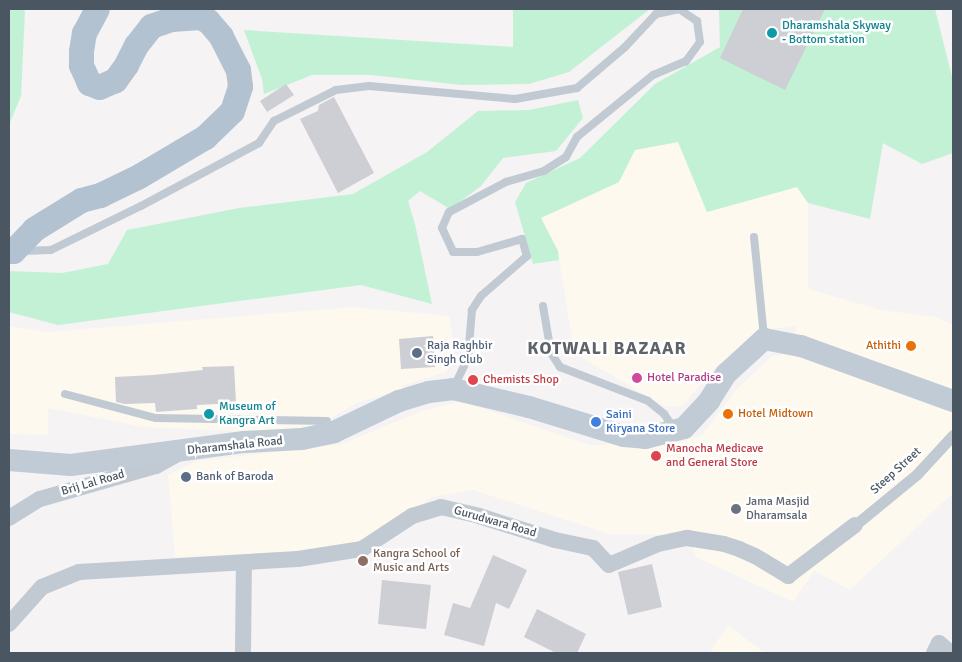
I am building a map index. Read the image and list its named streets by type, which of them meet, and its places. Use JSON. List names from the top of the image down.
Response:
{
  "streets": {
    "main road": ["Dharamshala Road"],
    "street": ["Steep Street", "Brij Lal Road", "Gurudwara Road"]
  },
  "crossings": [
    ["Dharamshala Road", "Brij Lal Road"],
    ["Steep Street", "Gurudwara Road"]
  ],
  "districts": ["KOTWALI BAZAAR"],
  "places": [
    "Dharamshala Skyway - Bottom station",
    "Athithi",
    "Raja Raghbir Singh Club",
    "Hotel Paradise",
    "Chemists Shop",
    "Museum of Kangra Art",
    "Hotel Midtown",
    "Saini Kiryana Store",
    "Manocha Medicave and General Store",
    "Bank of Baroda",
    "Jama Masjid Dharamsala",
    "Kangra School of Music and Arts"
  ]
}
